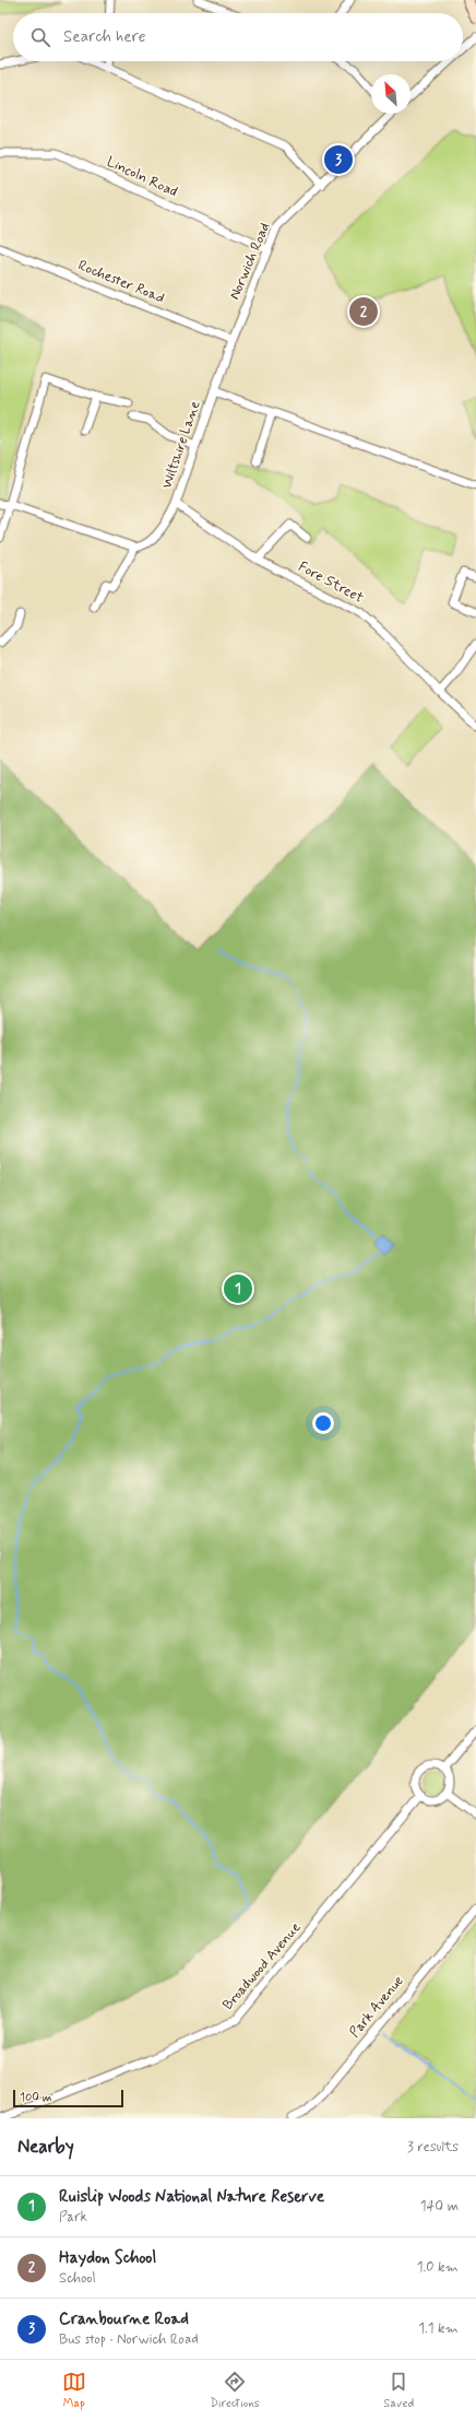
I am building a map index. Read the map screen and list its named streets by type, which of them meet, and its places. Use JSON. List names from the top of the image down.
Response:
{
  "streets": {
    "street": [
      "Lincoln Road",
      "Norwich Road",
      "Rochester Road",
      "Wiltshire Lane",
      "Fore Street",
      "Broadwood Avenue",
      "Park Avenue"
    ]
  },
  "crossings": [
    ["Lincoln Road", "Norwich Road"],
    ["Norwich Road", "Rochester Road"],
    ["Norwich Road", "Wiltshire Lane"],
    ["Wiltshire Lane", "Fore Street"]
  ],
  "scale_bar": "100 m",
  "north": "top left",
  "page": {
    "search": "Search here",
    "pins": ["3", "2", "1"],
    "scale": "100 m",
    "heading": ["Nearby", "3 results"],
    "list": [
      {
        "mark": "1",
        "name": "Ruislip Woods National Nature Reserve",
        "note": "Park",
        "value": "140 m"
      },
      {
        "mark": "2",
        "name": "Haydon School",
        "note": "School",
        "value": "1.0 km"
      },
      {
        "mark": "3",
        "name": "Cranbourne Road",
        "note": "Bus stop · Norwich Road",
        "value": "1.1 km"
      }
    ],
    "nav": ["Map", "Directions", "Saved"]
  }
}
